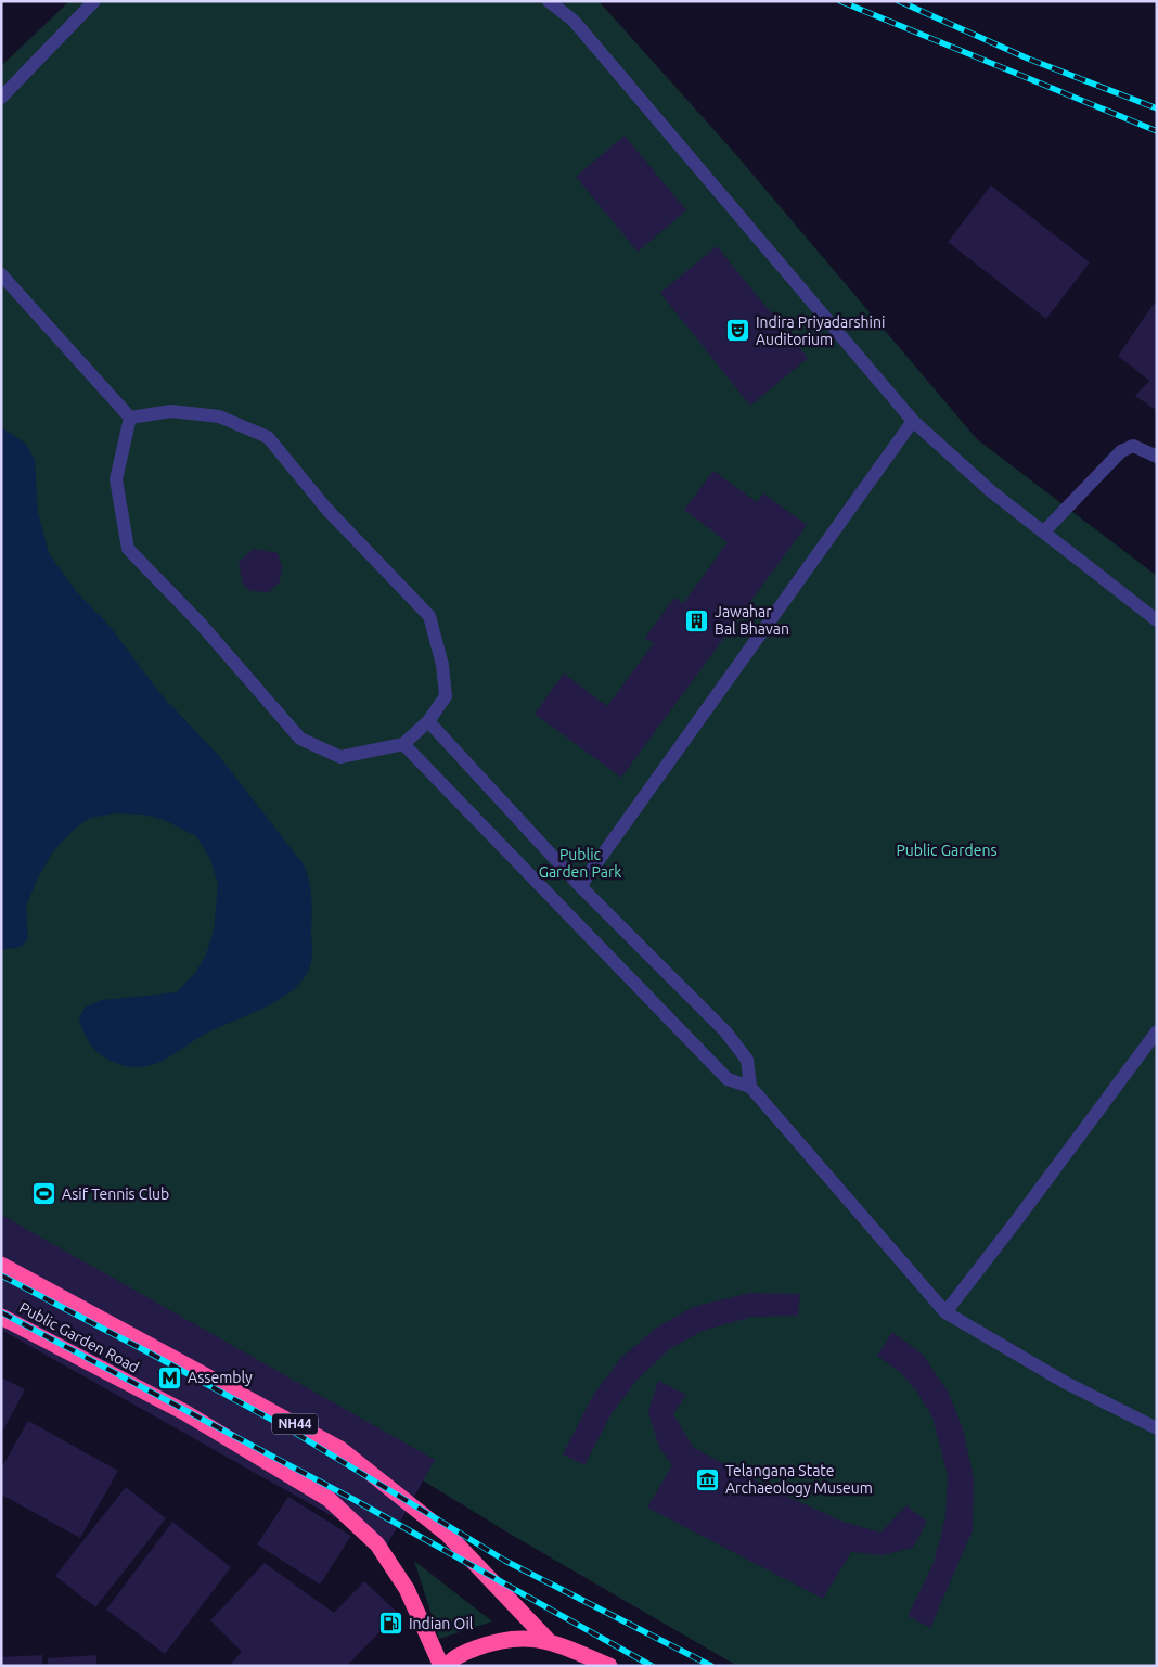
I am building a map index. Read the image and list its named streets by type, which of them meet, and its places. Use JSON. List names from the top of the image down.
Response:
{
  "streets": {
    "highway": ["Public Garden Road", "NH44"]
  },
  "parks": ["Public Gardens", "Public Garden Park"],
  "places": {
    "theatre": ["Indira Priyadarshini Auditorium"],
    "building": ["Jawahar Bal Bhavan"],
    "sports": ["Asif Tennis Club"],
    "metro station": ["Assembly"],
    "museum": ["Telangana State Archaeology Museum"],
    "fuel station": ["Indian Oil"]
  }
}
